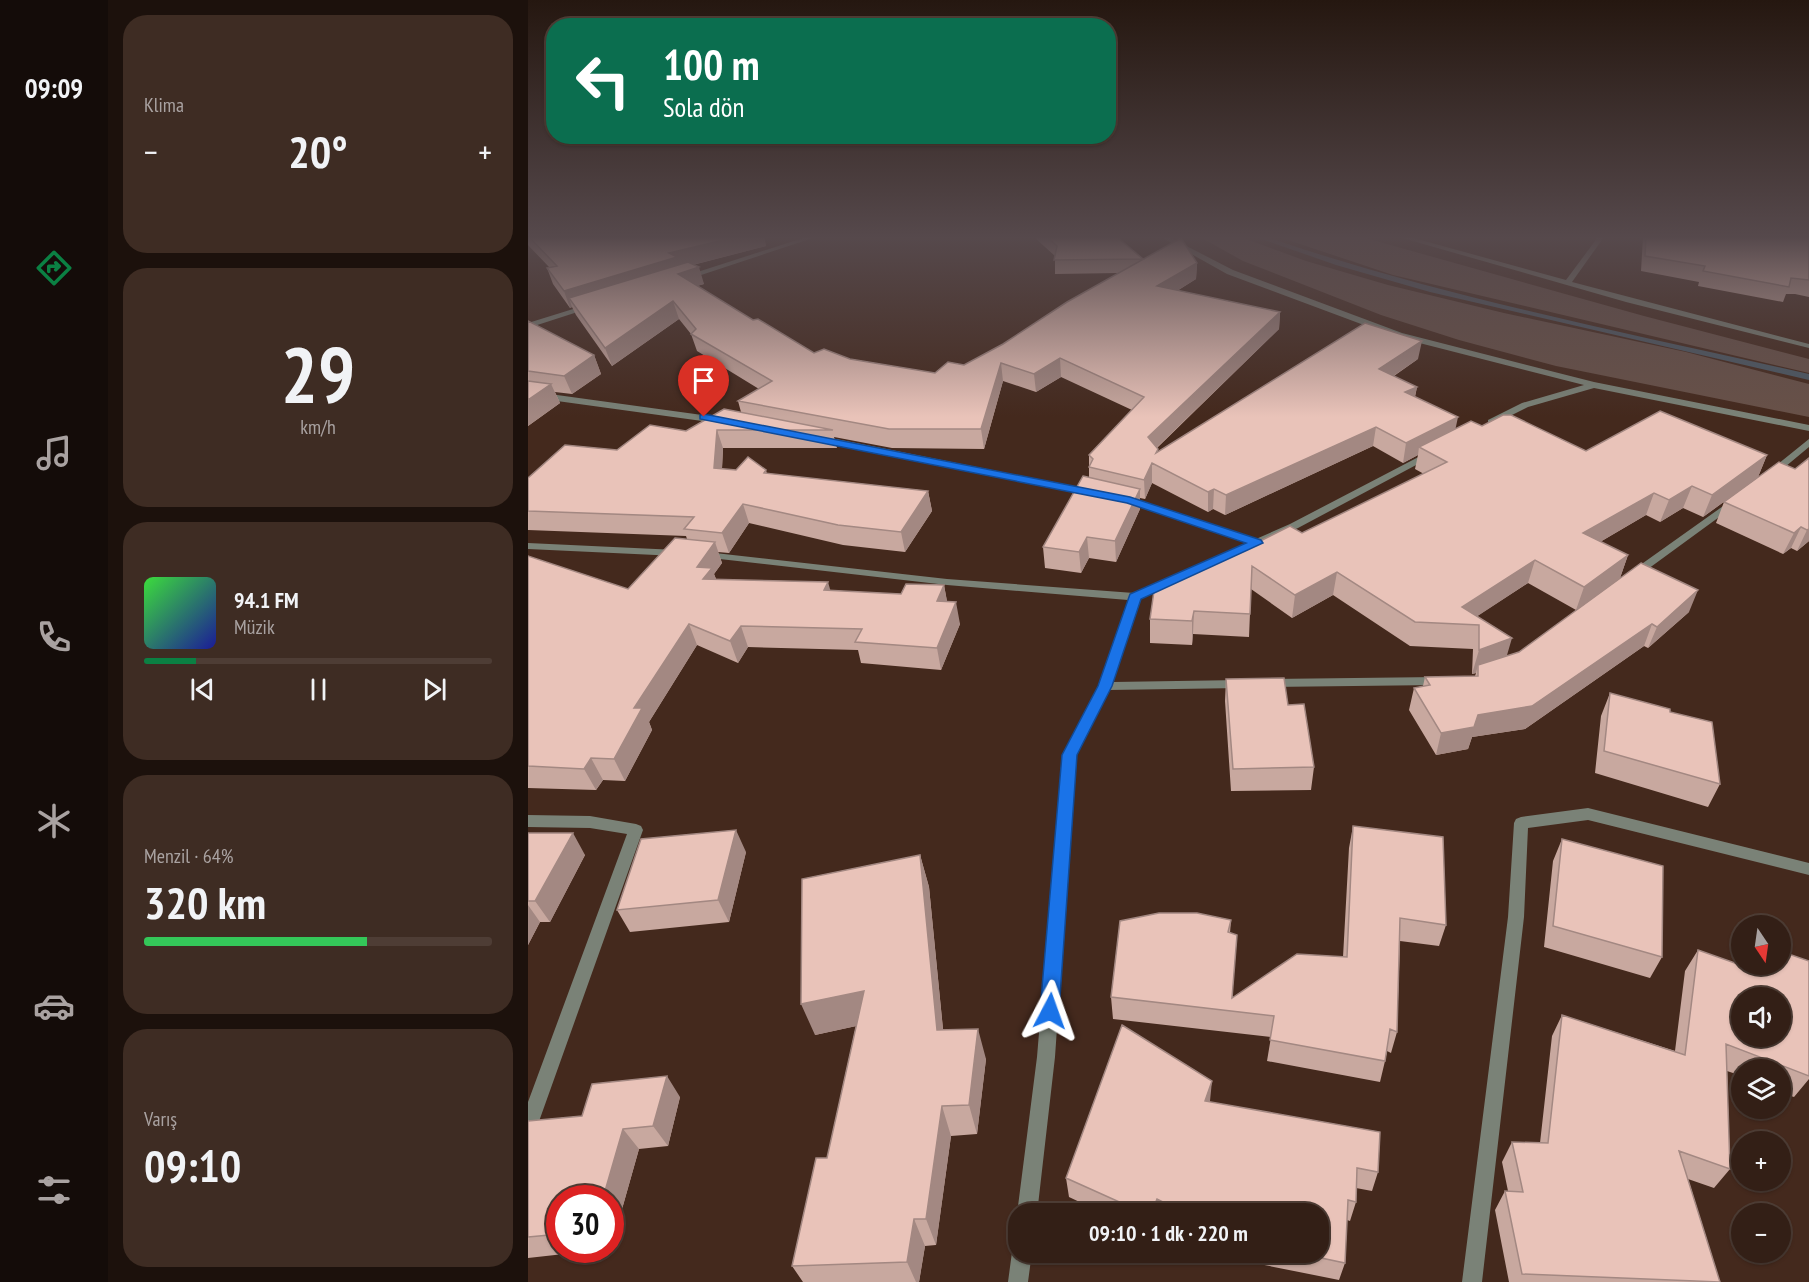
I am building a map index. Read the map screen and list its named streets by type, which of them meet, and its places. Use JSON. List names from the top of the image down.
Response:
{
  "north": "bottom",
  "page": {
    "tabs": "09:09",
    "tile": [
      "Klima",
      ["29", "km/h"],
      ["Menzil · 64%", "320 km"],
      ["Varış", "09:10"]
    ],
    "turn": ["100 m", "Sola dön"],
    "heat": ["−", "20°", "+"],
    "song": ["94.1 FM", "Müzik"],
    "map_buttons": ["+", "−"],
    "limit": "30",
    "trip": "09:10 · 1 dk · 220 m"
  }
}
